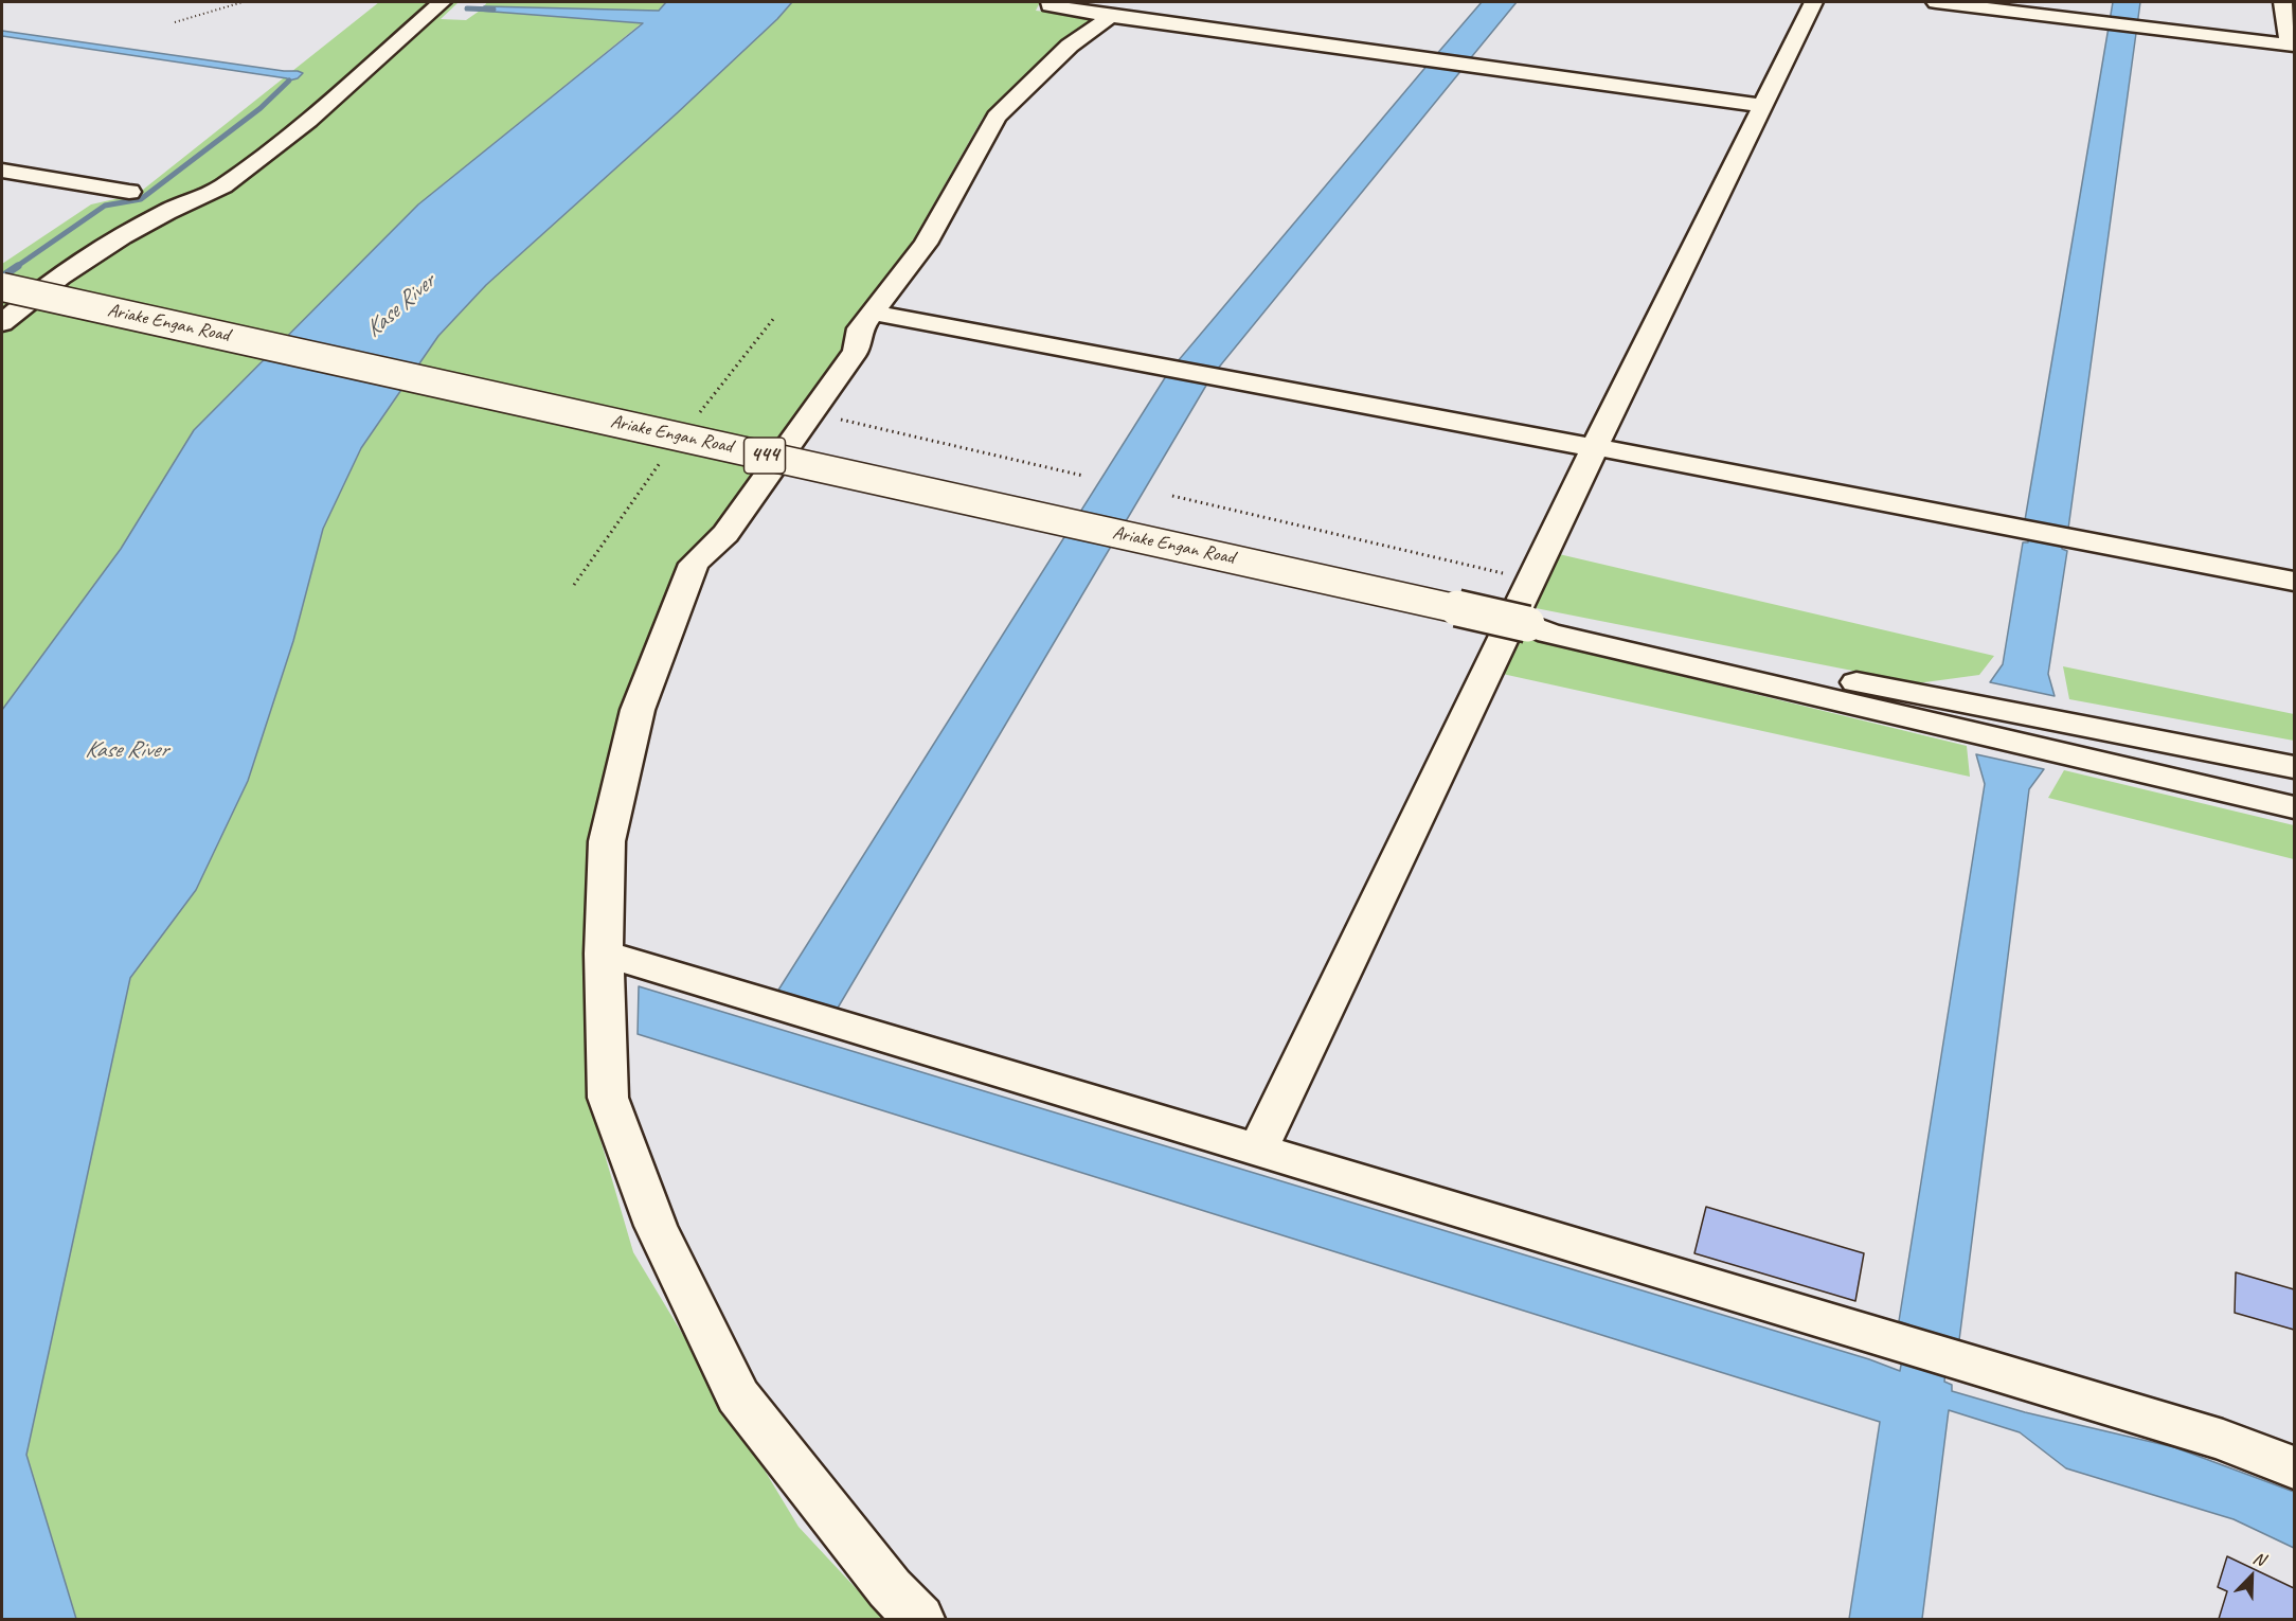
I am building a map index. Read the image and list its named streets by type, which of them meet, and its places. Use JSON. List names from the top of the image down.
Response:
{
  "streets": {
    "main road": ["Ariake Engan Road", "444"]
  },
  "water": ["Kase River"],
  "north": "top right"
}
